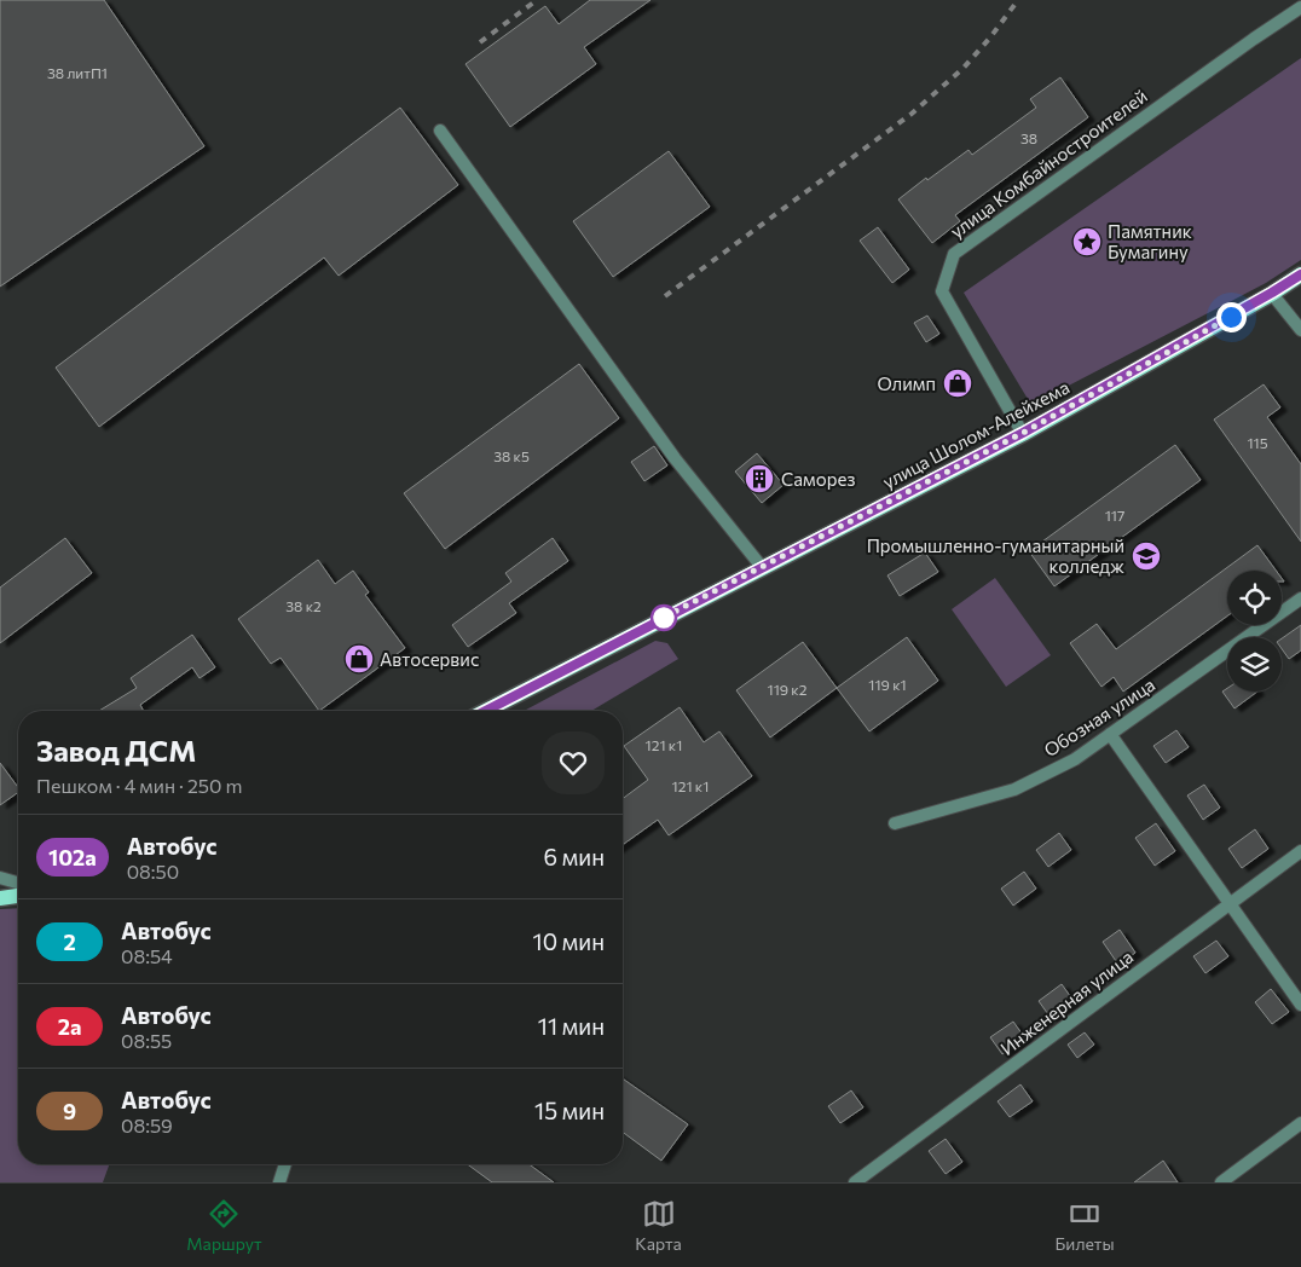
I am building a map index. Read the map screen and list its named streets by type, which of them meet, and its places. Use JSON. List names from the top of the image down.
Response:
{
  "streets": {
    "main road": ["улица Шолом-Алейхема"],
    "street": ["улица Комбайностроителей", "Обозная улица", "Инженерная улица"]
  },
  "crossings": [
    ["улица Комбайностроителей", "улица Шолом-Алейхема"]
  ],
  "places": {
    "place": ["Памятник Бумагину"],
    "shop": ["Олимп", "Автосервис"],
    "building": ["Саморез"],
    "school or university": ["Промышленно-гуманитарный колледж"]
  },
  "lines": ["bus line 102а"],
  "house_numbers": [
    "38 литП1",
    "38",
    "115",
    "38 к5",
    "117",
    "38 к2",
    "119 к1",
    "119 к2",
    "121 к1",
    "121 к1"
  ],
  "page": {
    "heading": ["Завод ДСМ", "Пешком · 4 мин · 250 m"],
    "list": [
      {
        "mark": "102а",
        "name": "Автобус",
        "note": "08:50",
        "value": "6 мин"
      },
      {
        "mark": "2",
        "name": "Автобус",
        "note": "08:54",
        "value": "10 мин"
      },
      {
        "mark": "2а",
        "name": "Автобус",
        "note": "08:55",
        "value": "11 мин"
      },
      {
        "mark": "9",
        "name": "Автобус",
        "note": "08:59",
        "value": "15 мин"
      }
    ],
    "tabs": ["Маршрут", "Карта", "Билеты"]
  }
}
